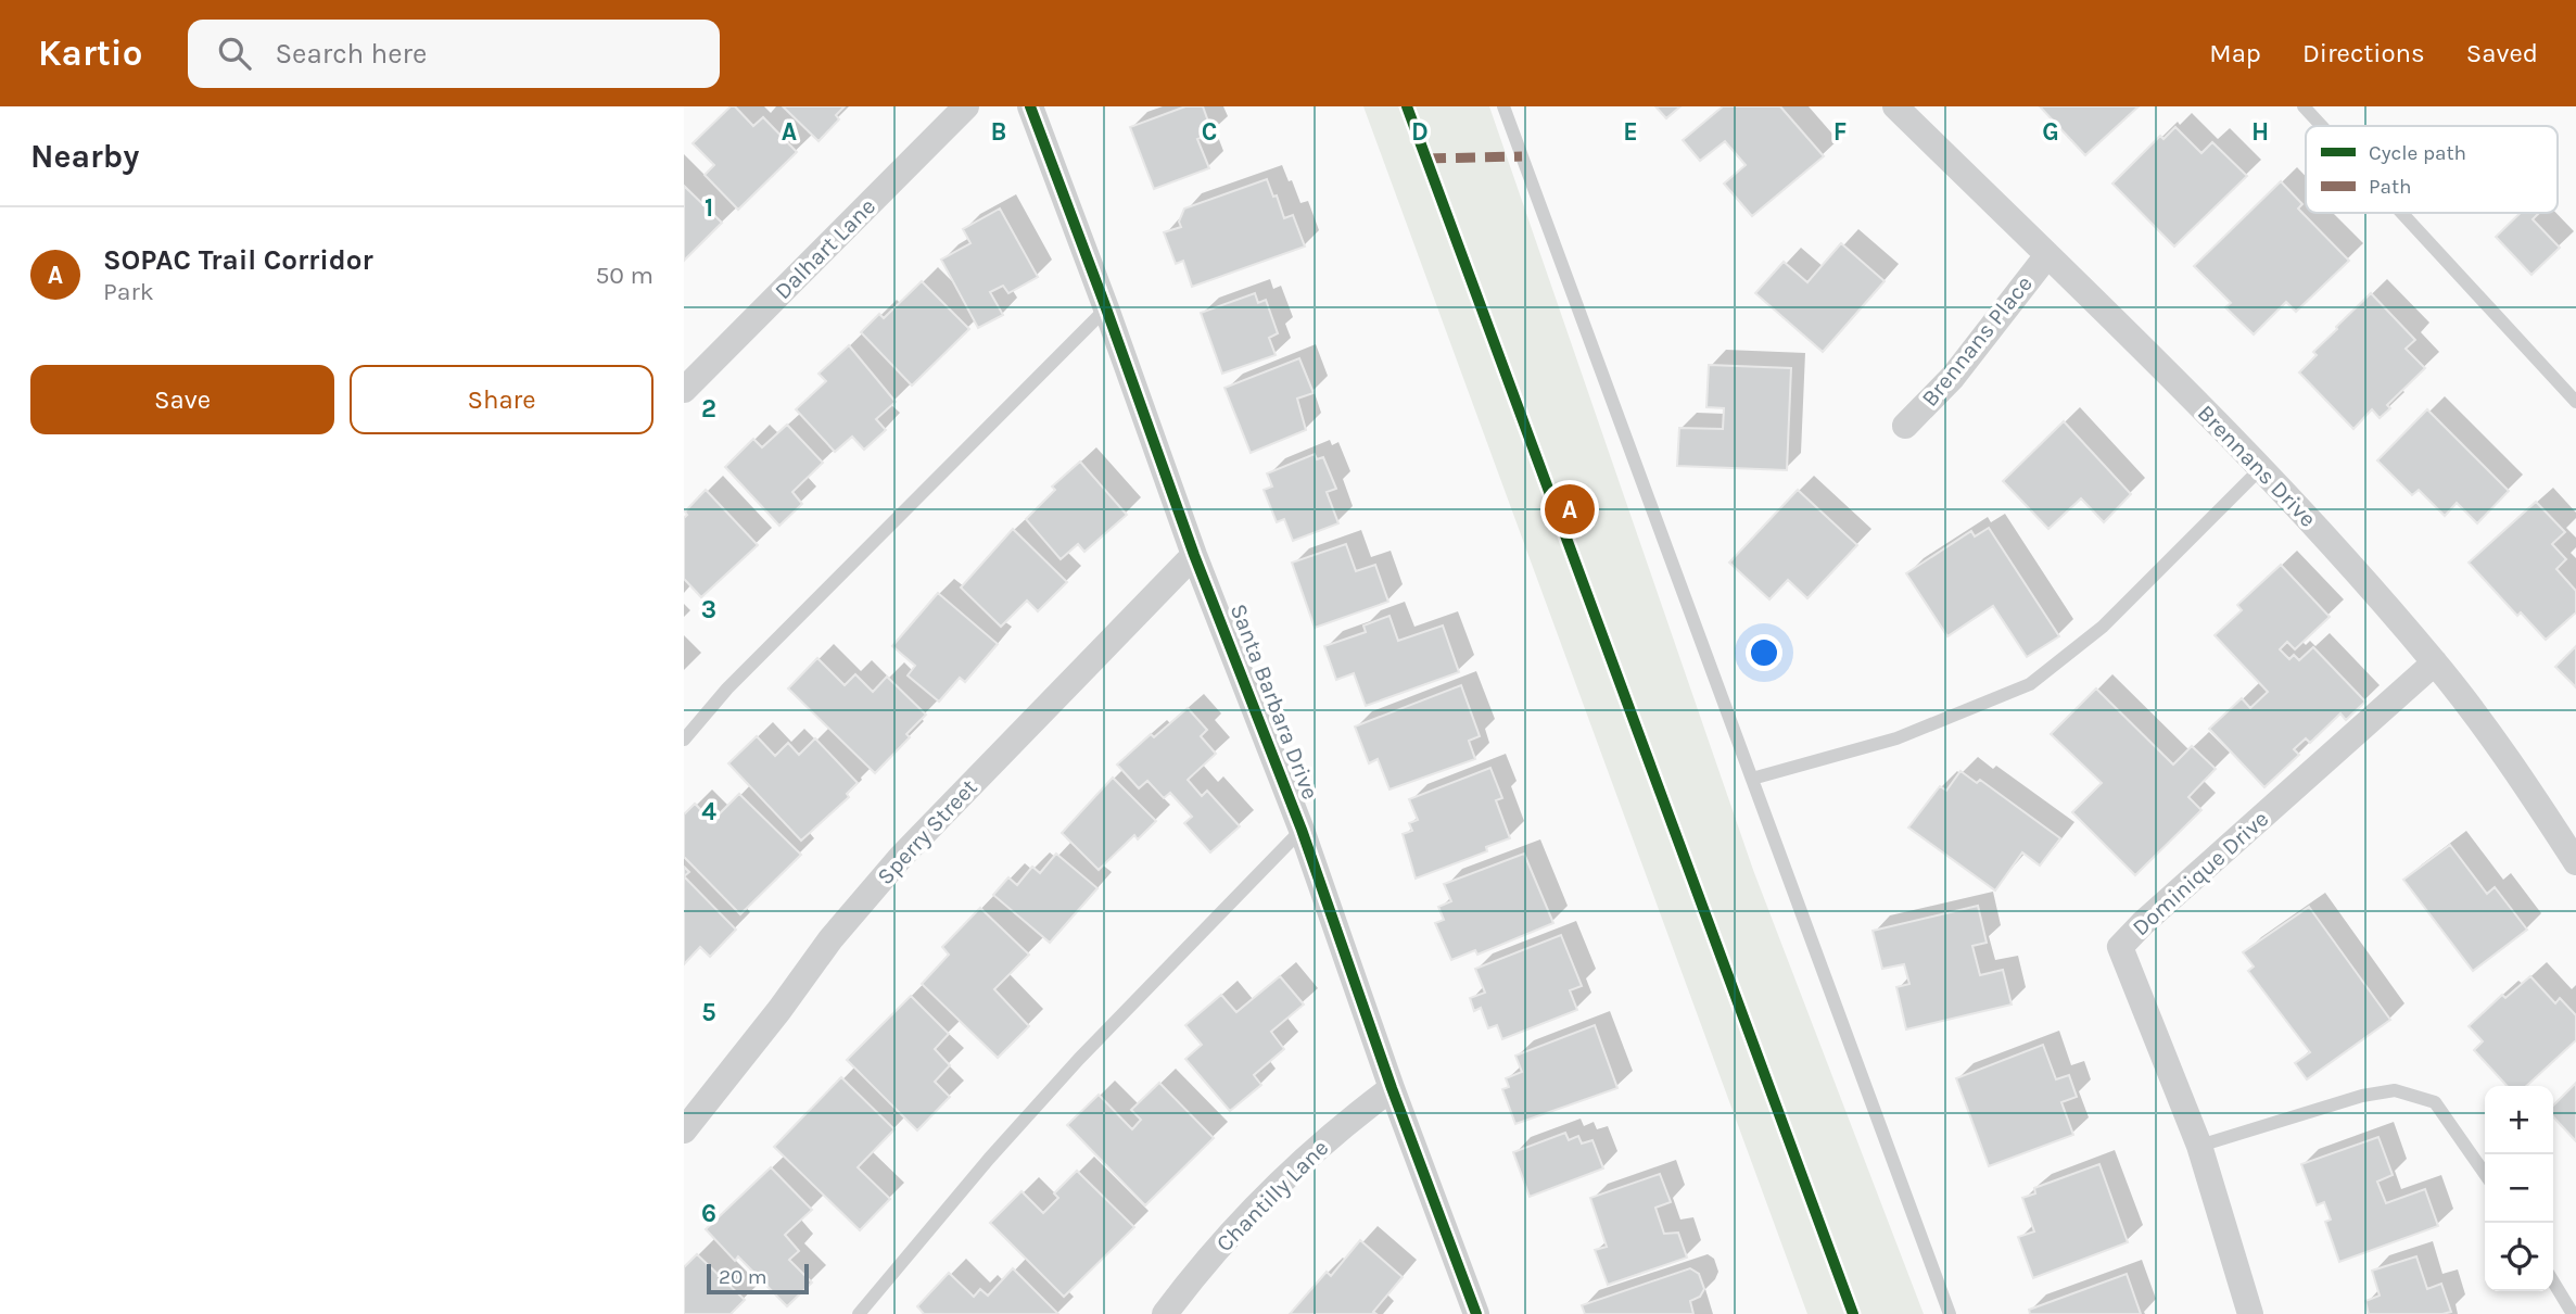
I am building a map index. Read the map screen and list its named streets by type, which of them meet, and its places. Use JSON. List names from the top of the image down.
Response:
{
  "streets": {
    "street": [
      "Dalhart Lane",
      "Brennans Place",
      "Brennans Drive",
      "Santa Barbara Drive",
      "Sperry Street",
      "Dominique Drive",
      "Chantilly Lane"
    ]
  },
  "crossings": [
    ["Brennans Place", "Brennans Drive"],
    ["Brennans Drive", "Dominique Drive"],
    ["Santa Barbara Drive", "Sperry Street"],
    ["Santa Barbara Drive", "Chantilly Lane"]
  ],
  "legend": ["Cycle path", "Path"],
  "scale_bar": "20 m",
  "page": {
    "header": "Kartio",
    "search": "Search here",
    "nav": ["Map", "Directions", "Saved"],
    "heading": "Nearby",
    "list": [
      {
        "mark": "A",
        "name": "SOPAC Trail Corridor",
        "note": "Park",
        "value": "50 m"
      }
    ],
    "buttons": ["Save", "Share"],
    "pins": "A",
    "map_buttons": ["+", "−"],
    "scale": "20 m"
  },
  "grid": {
    "columns": [
      "A",
      "B",
      "C",
      "D",
      "E",
      "F",
      "G",
      "H"
    ],
    "rows": [
      "1",
      "2",
      "3",
      "4",
      "5",
      "6"
    ]
  }
}
